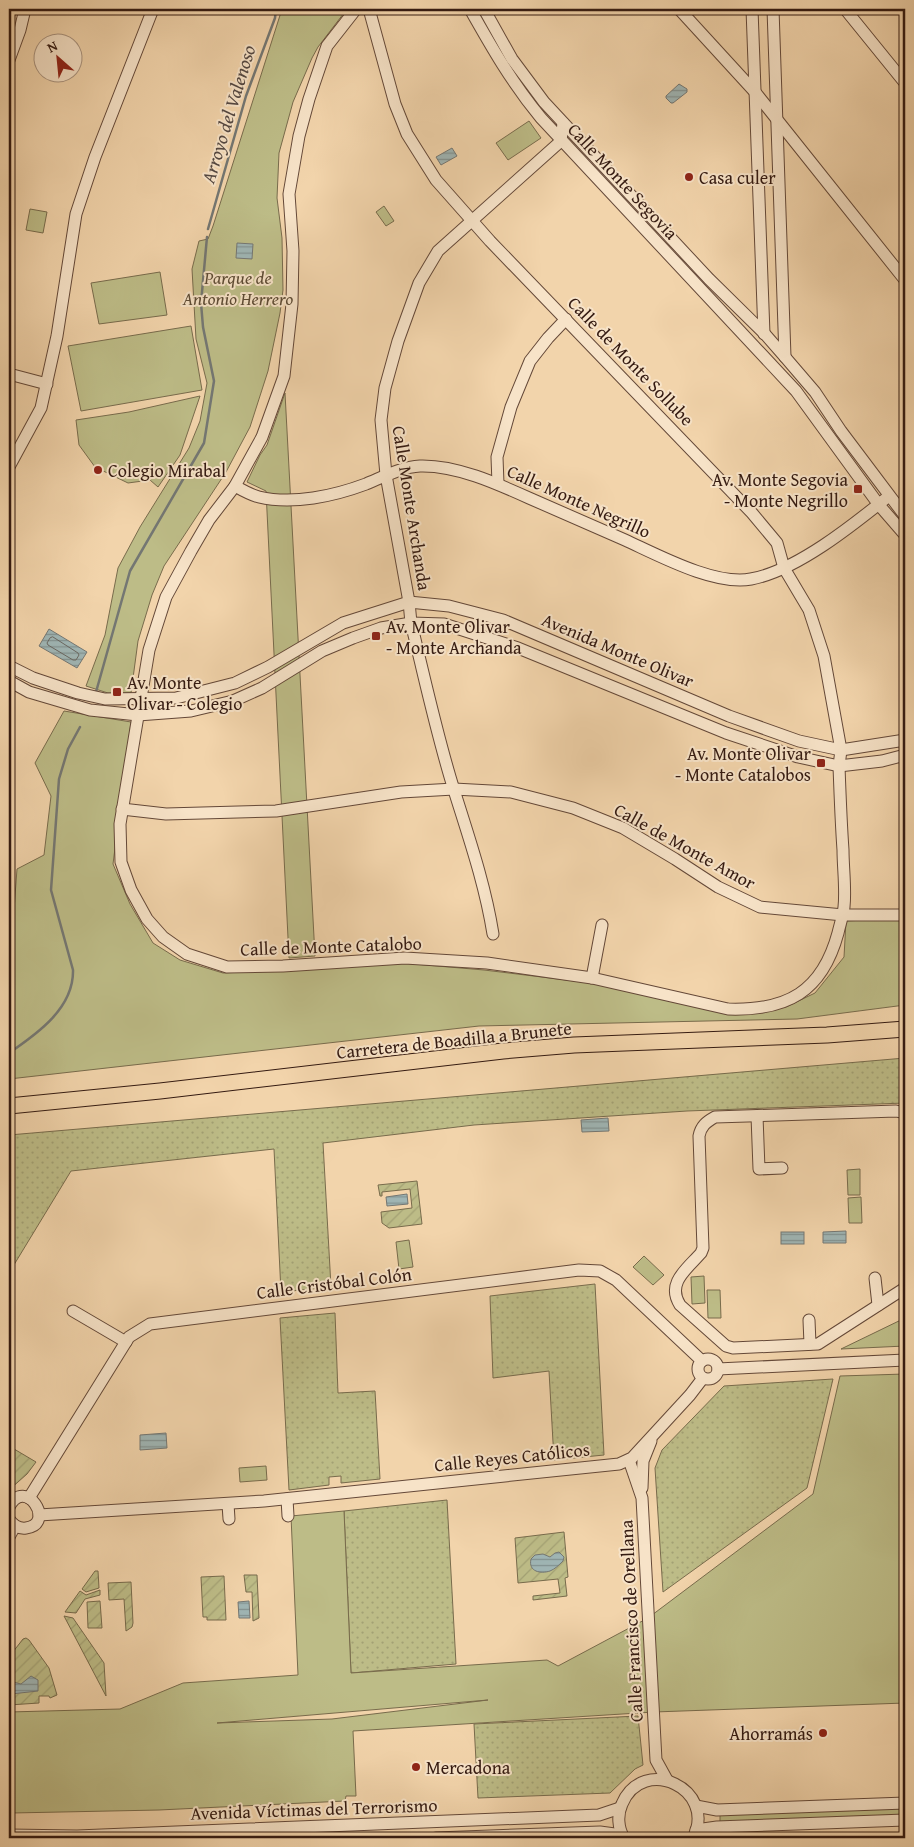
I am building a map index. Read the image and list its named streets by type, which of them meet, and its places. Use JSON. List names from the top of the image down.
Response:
{
  "streets": {
    "main road": ["Carretera de Boadilla a Brunete"],
    "street": [
      "Calle Monte Segovia",
      "Calle de Monte Sollube",
      "Calle Monte Negrillo",
      "Calle Monte Archanda",
      "Avenida Monte Olivar",
      "Calle de Monte Amor",
      "Calle de Monte Catalobo",
      "Calle Cristóbal Colón",
      "Calle Reyes Católicos",
      "Calle Francisco de Orellana",
      "Avenida Víctimas del Terrorismo"
    ]
  },
  "crossings": [
    ["Calle Monte Segovia", "Calle Monte Negrillo"],
    ["Calle Monte Segovia", "Calle Monte Archanda"],
    ["Calle de Monte Sollube", "Calle Monte Negrillo"],
    ["Calle de Monte Sollube", "Calle Monte Archanda"],
    ["Calle de Monte Sollube", "Avenida Monte Olivar"],
    ["Calle de Monte Sollube", "Calle de Monte Catalobo"],
    ["Calle Monte Negrillo", "Calle Monte Archanda"],
    ["Calle Monte Negrillo", "Calle de Monte Catalobo"],
    ["Calle Monte Archanda", "Avenida Monte Olivar"],
    ["Calle Monte Archanda", "Calle de Monte Amor"],
    ["Avenida Monte Olivar", "Calle de Monte Catalobo"],
    ["Calle de Monte Amor", "Calle de Monte Catalobo"]
  ],
  "water": ["Arroyo del Valenoso"],
  "parks": ["Parque de Antonio Herrero"],
  "places": {
    "other": [
      "Casa culer",
      "Colegio Mirabal",
      "Ahorramás",
      "Mercadona"
    ],
    "transit": [
      "Av. Monte Segovia - Monte Negrillo",
      "Av. Monte Olivar - Monte Archanda",
      "Av. Monte Olivar - Colegio",
      "Av. Monte Olivar - Monte Catalobos"
    ]
  },
  "north": "top left"
}
